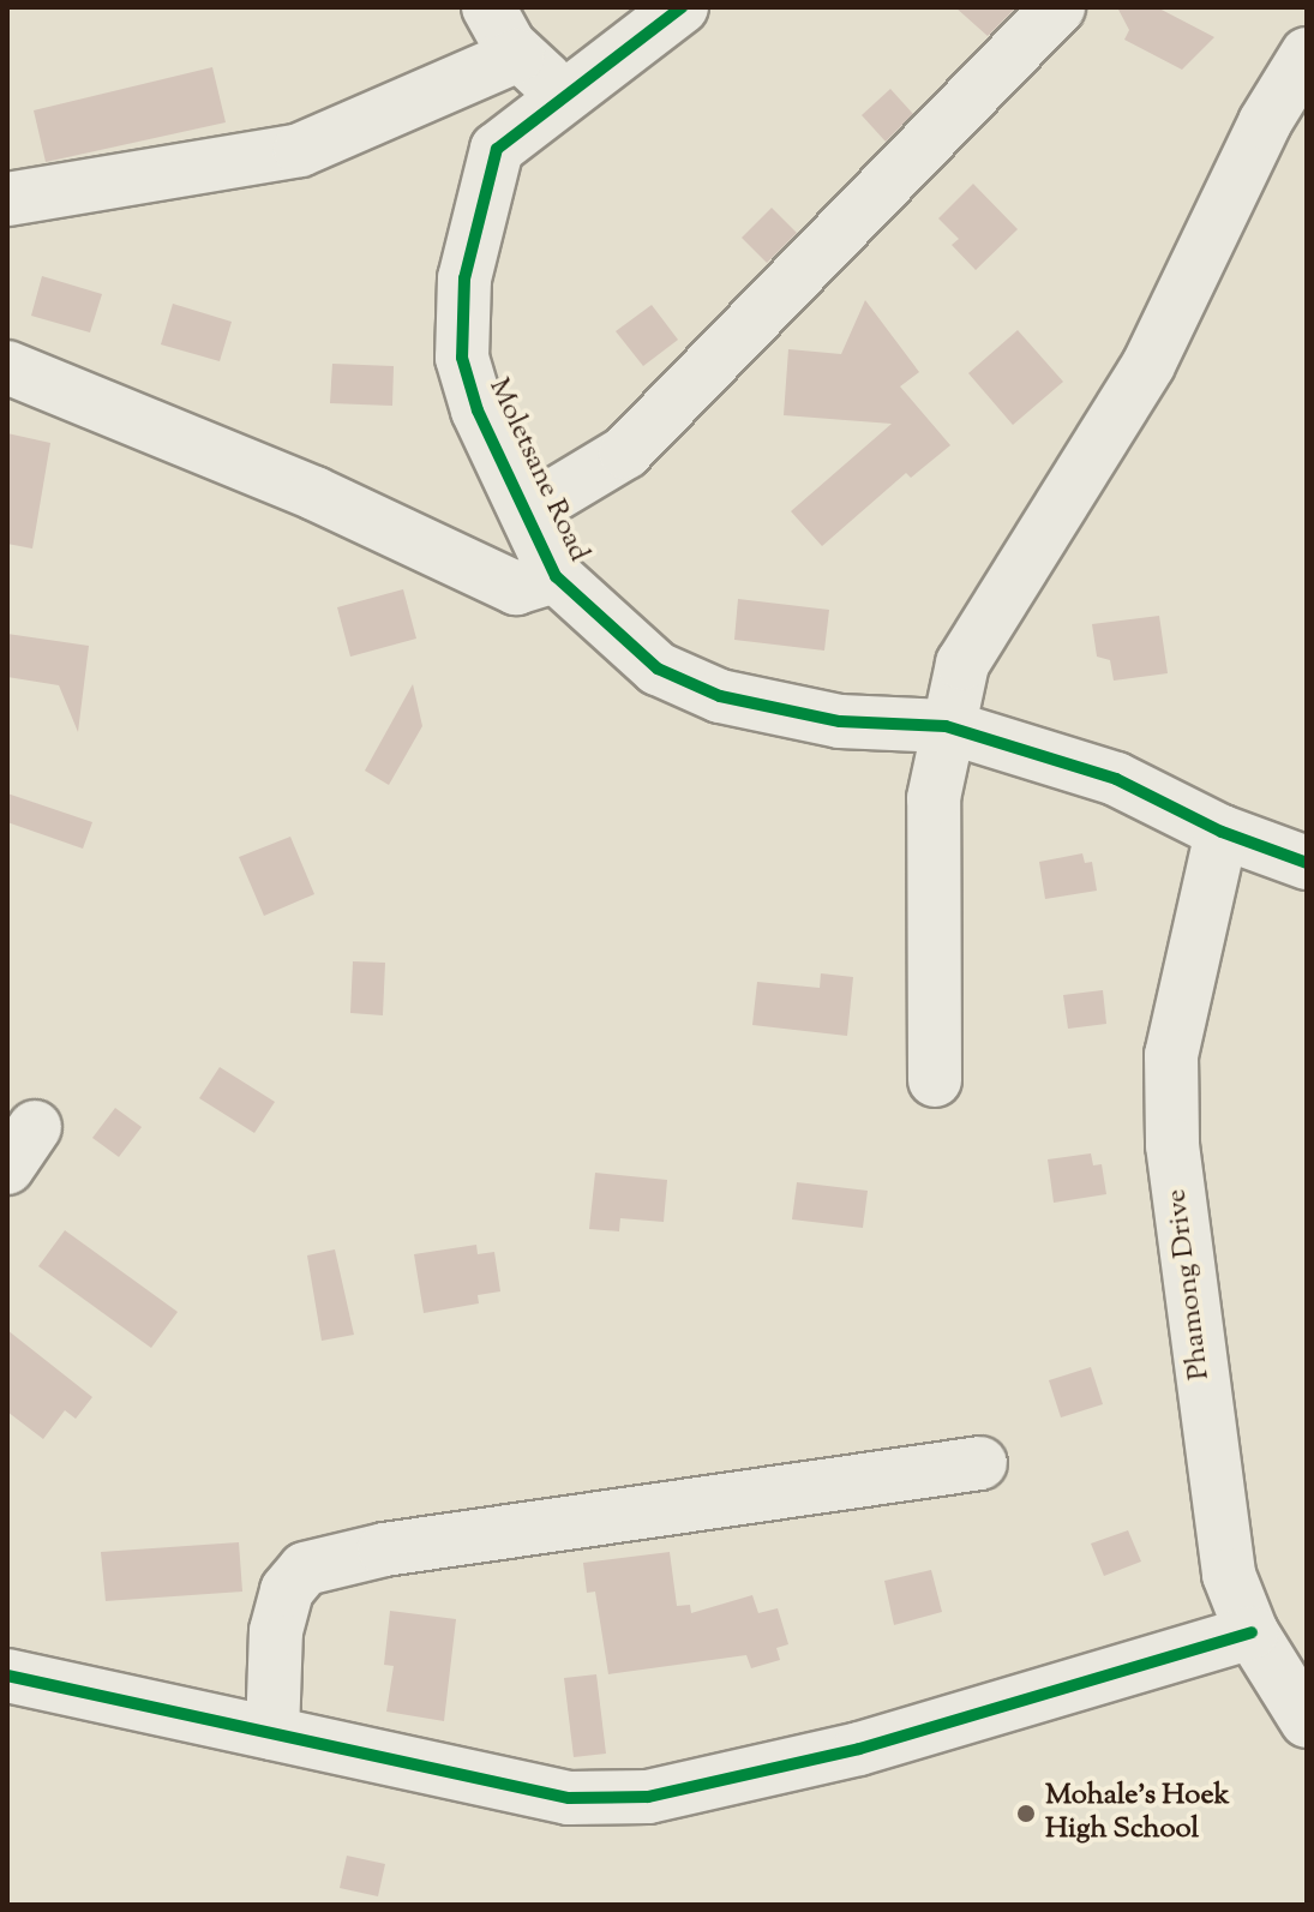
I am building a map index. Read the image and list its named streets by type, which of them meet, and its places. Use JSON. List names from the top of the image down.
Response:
{
  "streets": {
    "street": ["Moletsane Road", "Phamong Drive"]
  },
  "crossings": [
    ["Moletsane Road", "Phamong Drive"]
  ],
  "places": ["Mohale's Hoek High School"]
}
